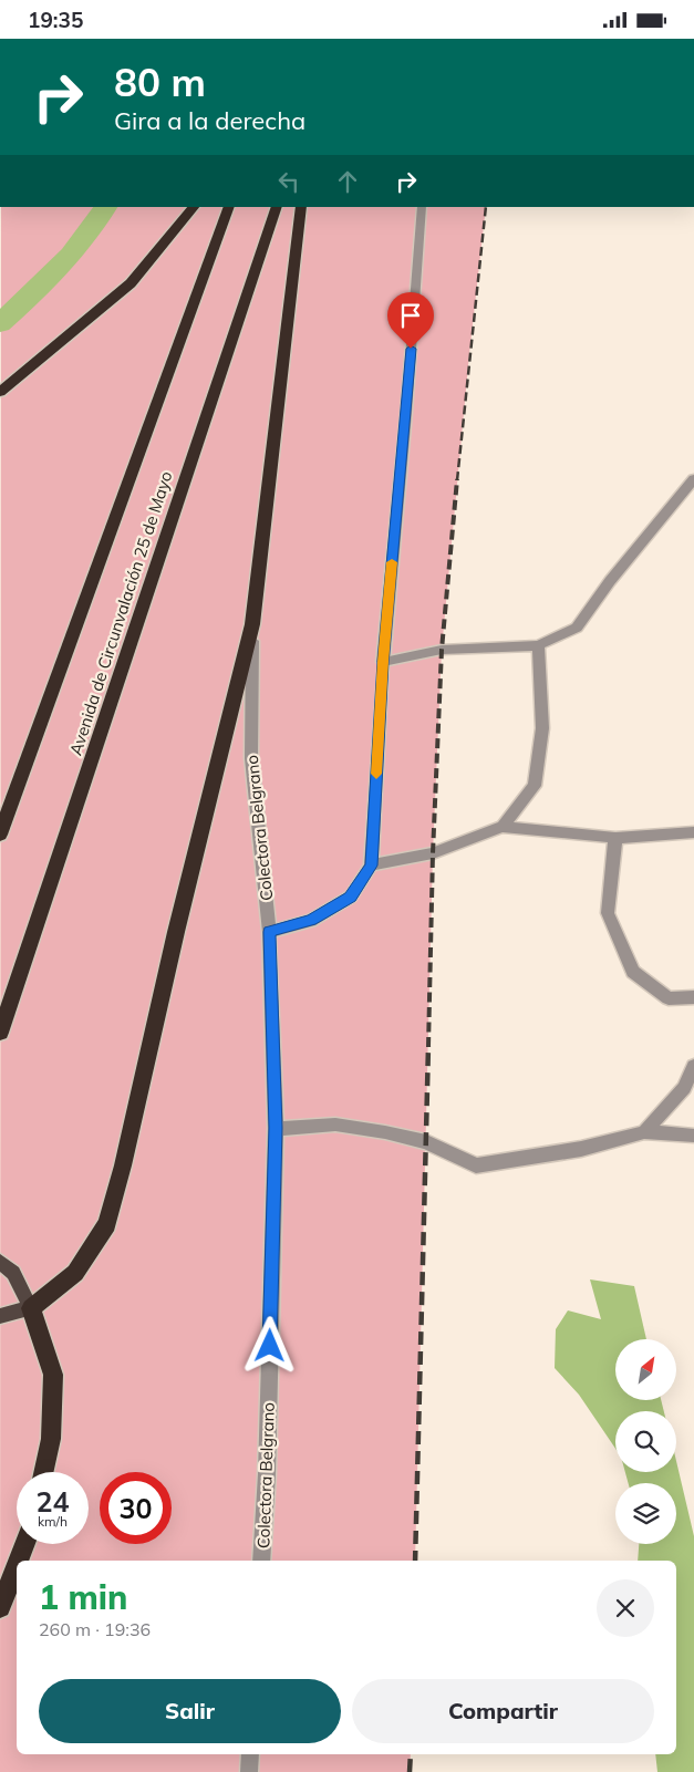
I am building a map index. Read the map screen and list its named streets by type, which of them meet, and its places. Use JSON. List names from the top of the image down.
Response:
{
  "streets": {
    "highway": ["Avenida de Circunvalación 25 de Mayo"],
    "street": ["Colectora Belgrano"]
  },
  "north": "top right",
  "page": {
    "status": "19:35",
    "turn": ["80 m", "Gira a la derecha"],
    "speed": "24 km/h",
    "limit": "30",
    "heading": ["1 min", "260 m · 19:36"],
    "buttons": ["Salir", "Compartir"]
  }
}
